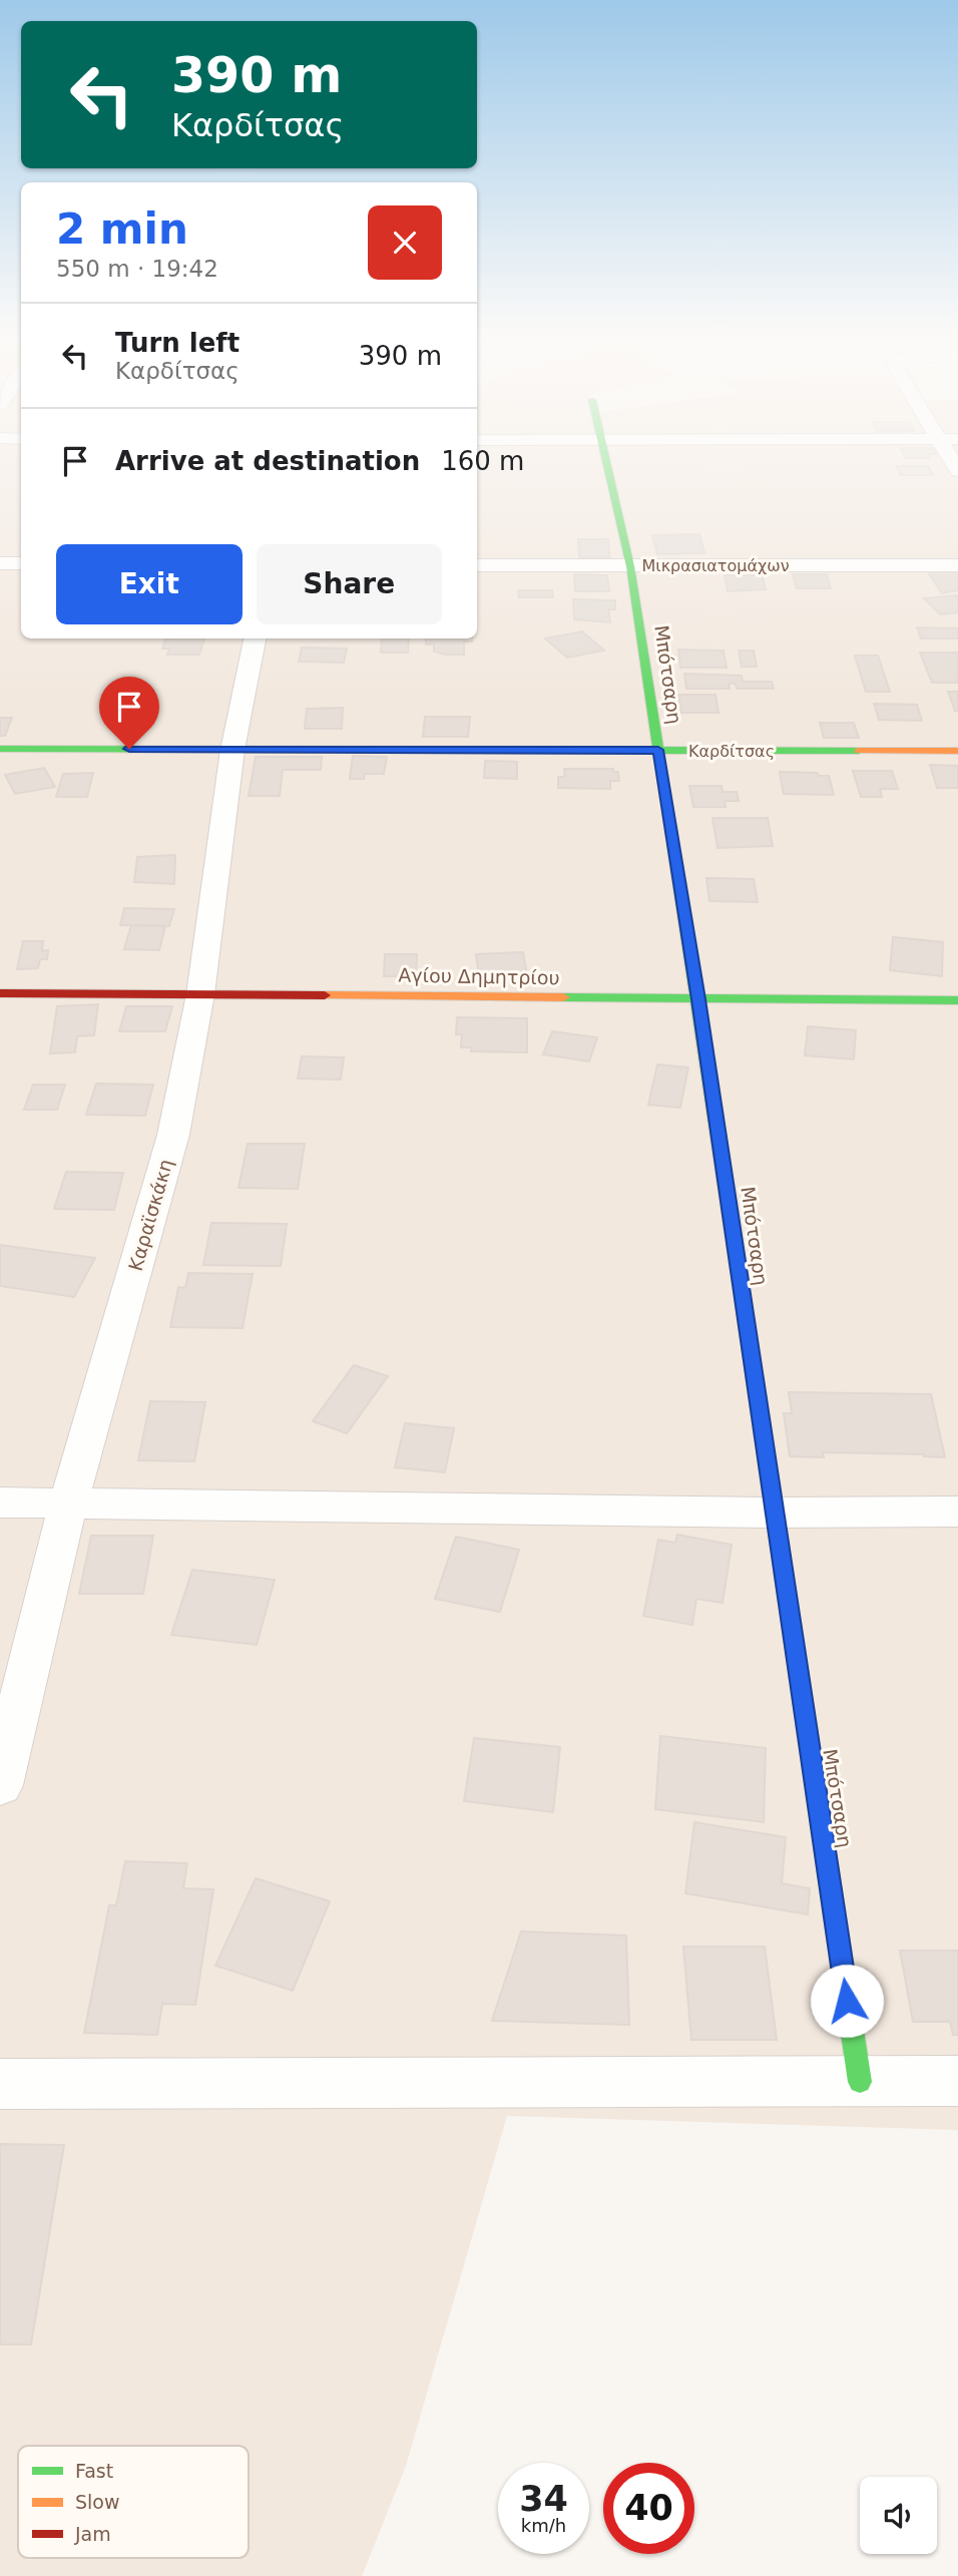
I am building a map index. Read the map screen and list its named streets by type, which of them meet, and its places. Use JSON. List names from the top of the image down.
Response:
{
  "streets": {
    "street": [
      "Μικρασιατομάχων",
      "Μπότσαρη",
      "Καρδίτσας",
      "Αγίου Δημητρίου",
      "Καραϊσκάκη"
    ]
  },
  "crossings": [
    ["Μικρασιατομάχων", "Μπότσαρη"],
    ["Μπότσαρη", "Καρδίτσας"],
    ["Μπότσαρη", "Αγίου Δημητρίου"],
    ["Καρδίτσας", "Καραϊσκάκη"],
    ["Αγίου Δημητρίου", "Καραϊσκάκη"]
  ],
  "legend": ["Fast", "Slow", "Jam"],
  "page": {
    "turn": ["390 m", "Καρδίτσας"],
    "heading": ["2 min", "550 m · 19:42"],
    "list": [
      {
        "name": "Turn left",
        "note": "Καρδίτσας",
        "value": "390 m"
      },
      {
        "name": "Arrive at destination",
        "value": "160 m"
      }
    ],
    "buttons": ["Exit", "Share"],
    "speed": "34 km/h",
    "limit": "40"
  }
}
